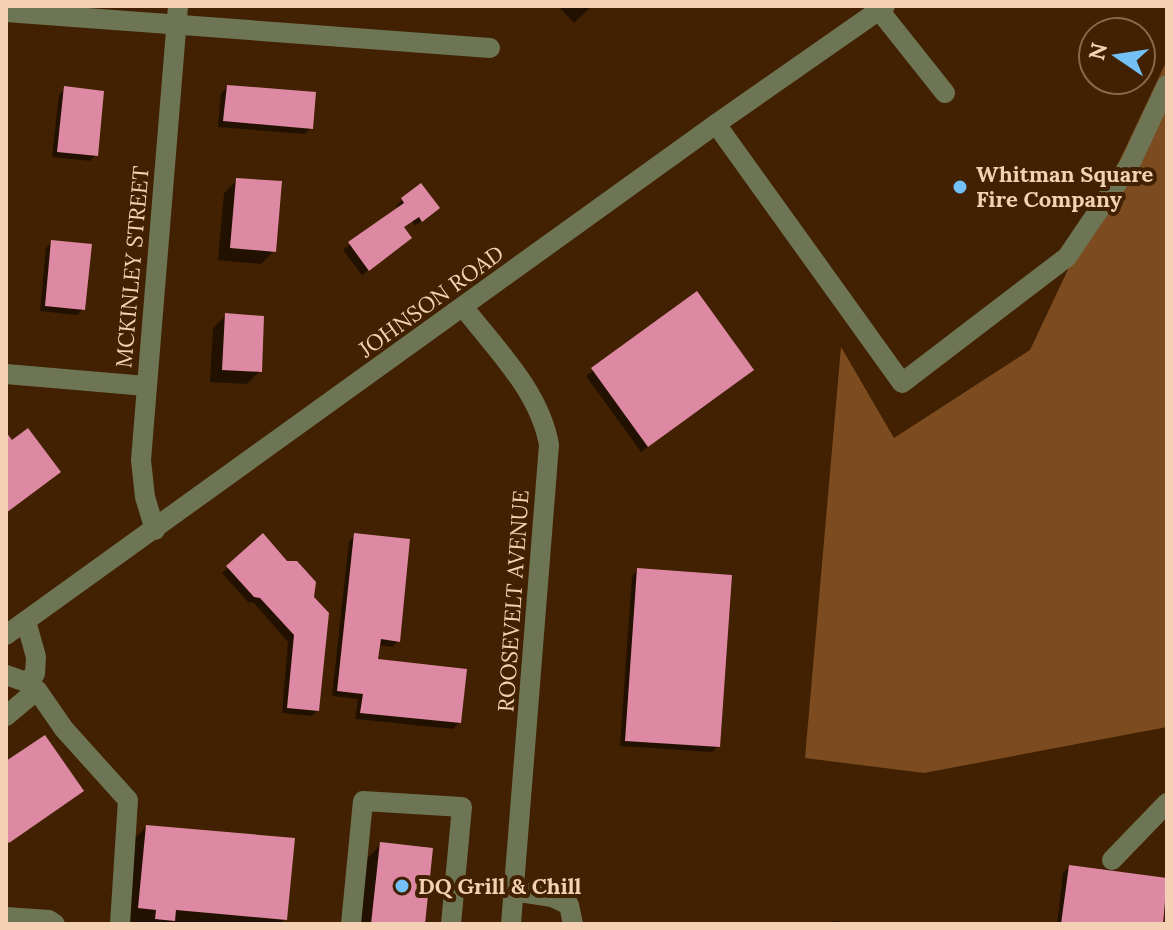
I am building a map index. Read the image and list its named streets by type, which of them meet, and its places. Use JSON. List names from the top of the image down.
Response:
{
  "streets": {
    "street": ["MCKINLEY STREET", "JOHNSON ROAD", "ROOSEVELT AVENUE"]
  },
  "crossings": [
    ["MCKINLEY STREET", "JOHNSON ROAD"],
    ["JOHNSON ROAD", "ROOSEVELT AVENUE"]
  ],
  "places": ["Whitman Square Fire Company", "DQ Grill & Chill"],
  "north": "left"
}
